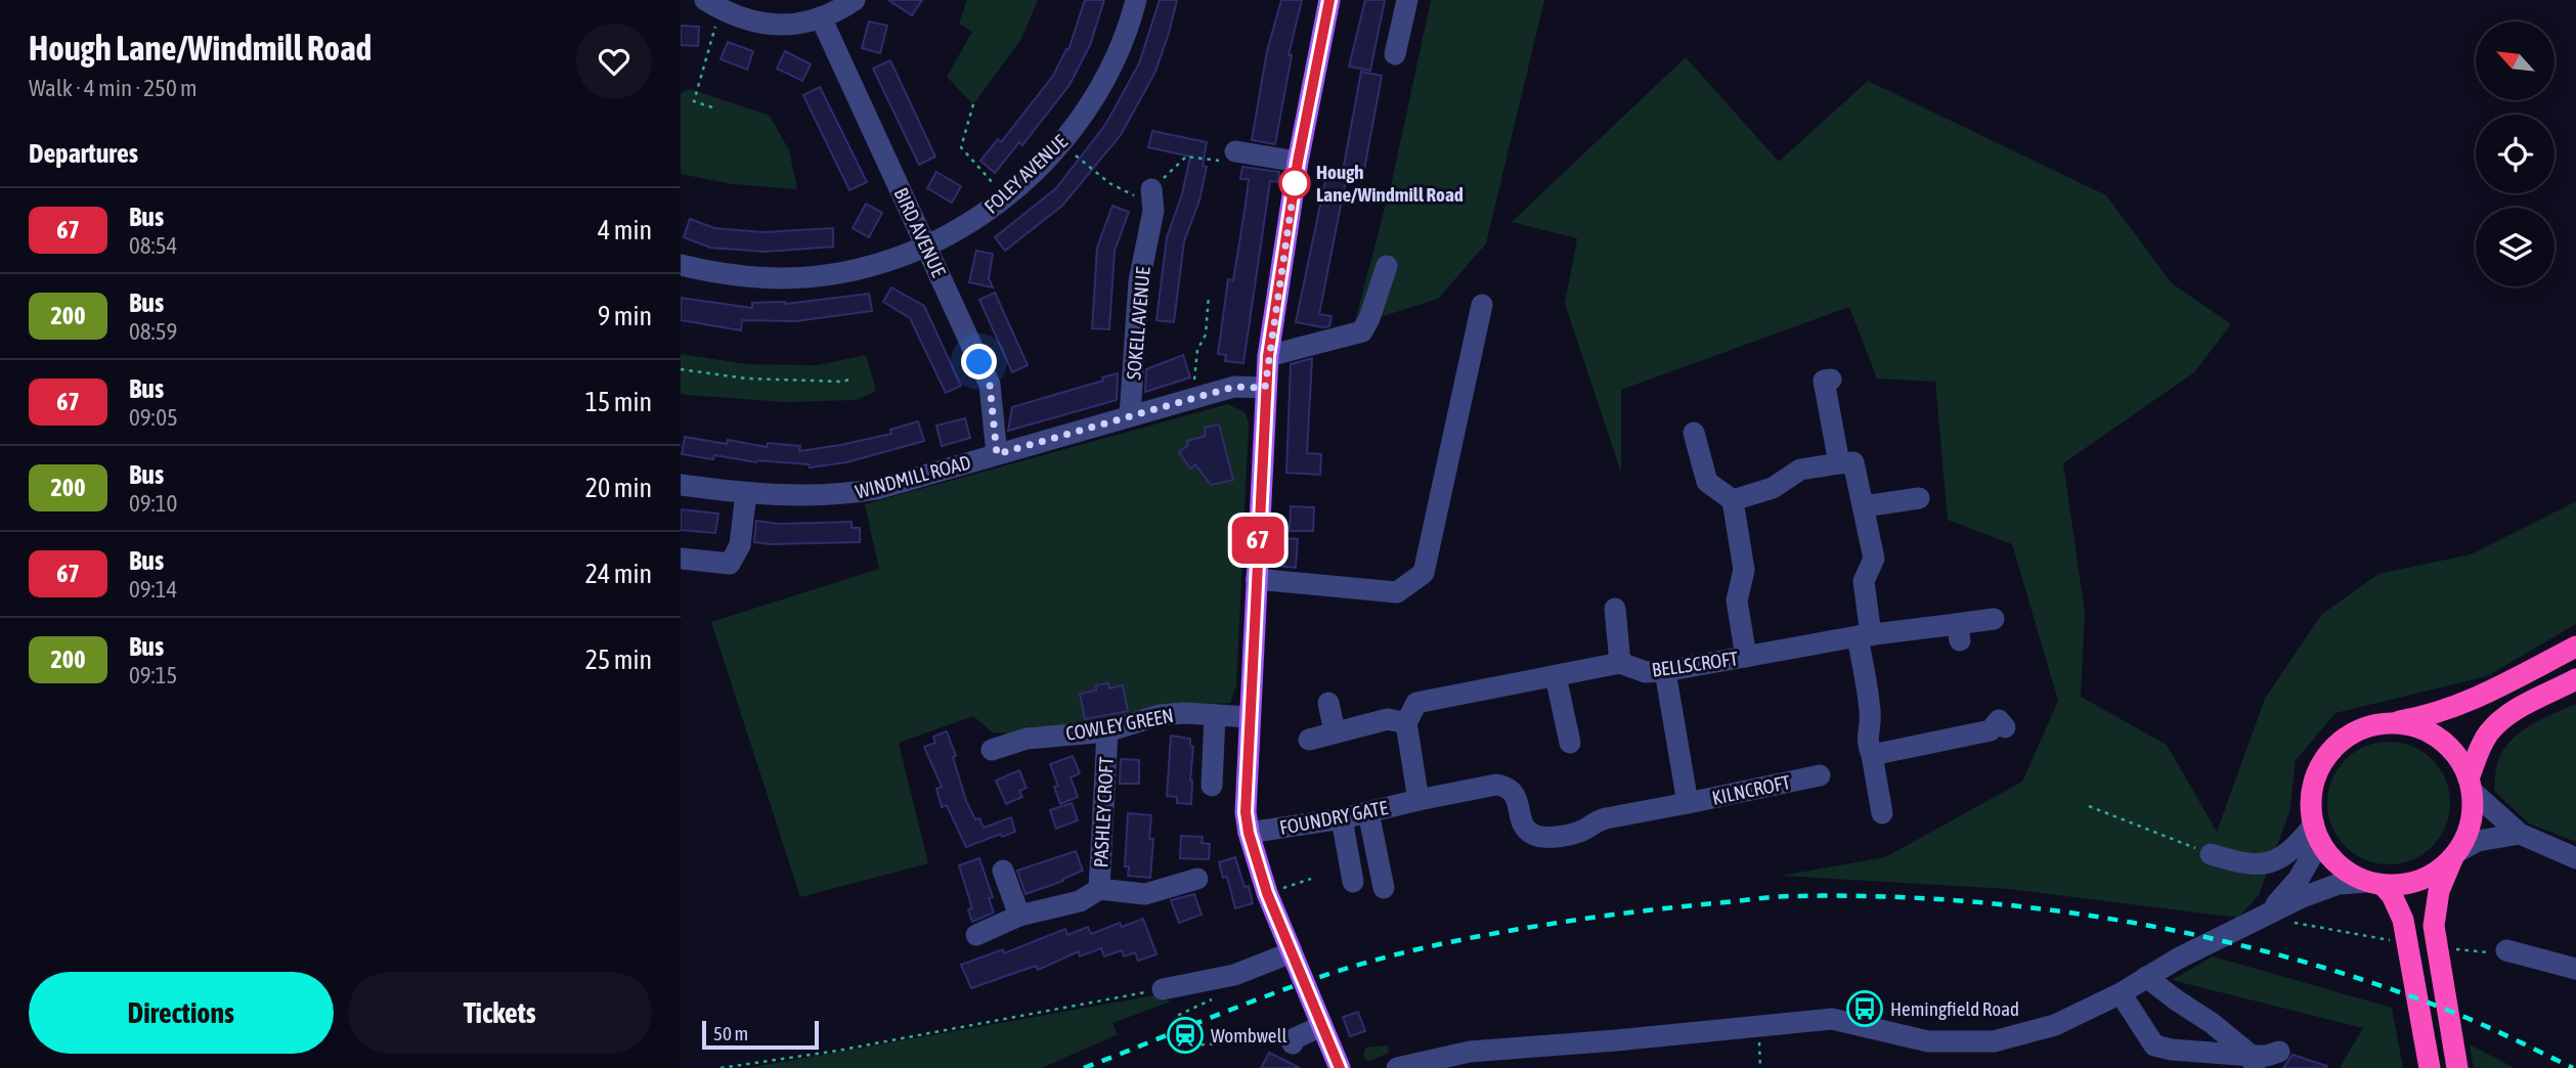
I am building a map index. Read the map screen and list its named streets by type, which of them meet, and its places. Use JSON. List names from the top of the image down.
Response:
{
  "streets": {
    "street": [
      "FOLEY AVENUE",
      "BIRD AVENUE",
      "SOKELL AVENUE",
      "WINDMILL ROAD",
      "BELLSCROFT",
      "COWLEY GREEN",
      "KILNCROFT",
      "PASHLEY CROFT",
      "FOUNDRY GATE"
    ]
  },
  "crossings": [
    ["FOLEY AVENUE", "BIRD AVENUE"],
    ["BIRD AVENUE", "WINDMILL ROAD"],
    ["SOKELL AVENUE", "WINDMILL ROAD"],
    ["BELLSCROFT", "KILNCROFT"],
    ["COWLEY GREEN", "PASHLEY CROFT"],
    ["KILNCROFT", "FOUNDRY GATE"]
  ],
  "places": {
    "other": ["Hough Lane/Windmill Road"],
    "bus stop": ["Hemingfield Road"],
    "station": ["Wombwell"]
  },
  "lines": ["bus line 67"],
  "scale_bar": "50 m",
  "north": "top left",
  "page": {
    "heading": [
      ["Hough Lane/Windmill Road", "Walk · 4 min · 250 m"],
      "Departures"
    ],
    "on_map": "67",
    "list": [
      {
        "mark": "67",
        "name": "Bus",
        "note": "08:54",
        "value": "4 min"
      },
      {
        "mark": "200",
        "name": "Bus",
        "note": "08:59",
        "value": "9 min"
      },
      {
        "mark": "67",
        "name": "Bus",
        "note": "09:05",
        "value": "15 min"
      },
      {
        "mark": "200",
        "name": "Bus",
        "note": "09:10",
        "value": "20 min"
      },
      {
        "mark": "67",
        "name": "Bus",
        "note": "09:14",
        "value": "24 min"
      },
      {
        "mark": "200",
        "name": "Bus",
        "note": "09:15",
        "value": "25 min"
      }
    ],
    "buttons": ["Directions", "Tickets"],
    "scale": "50 m"
  }
}
